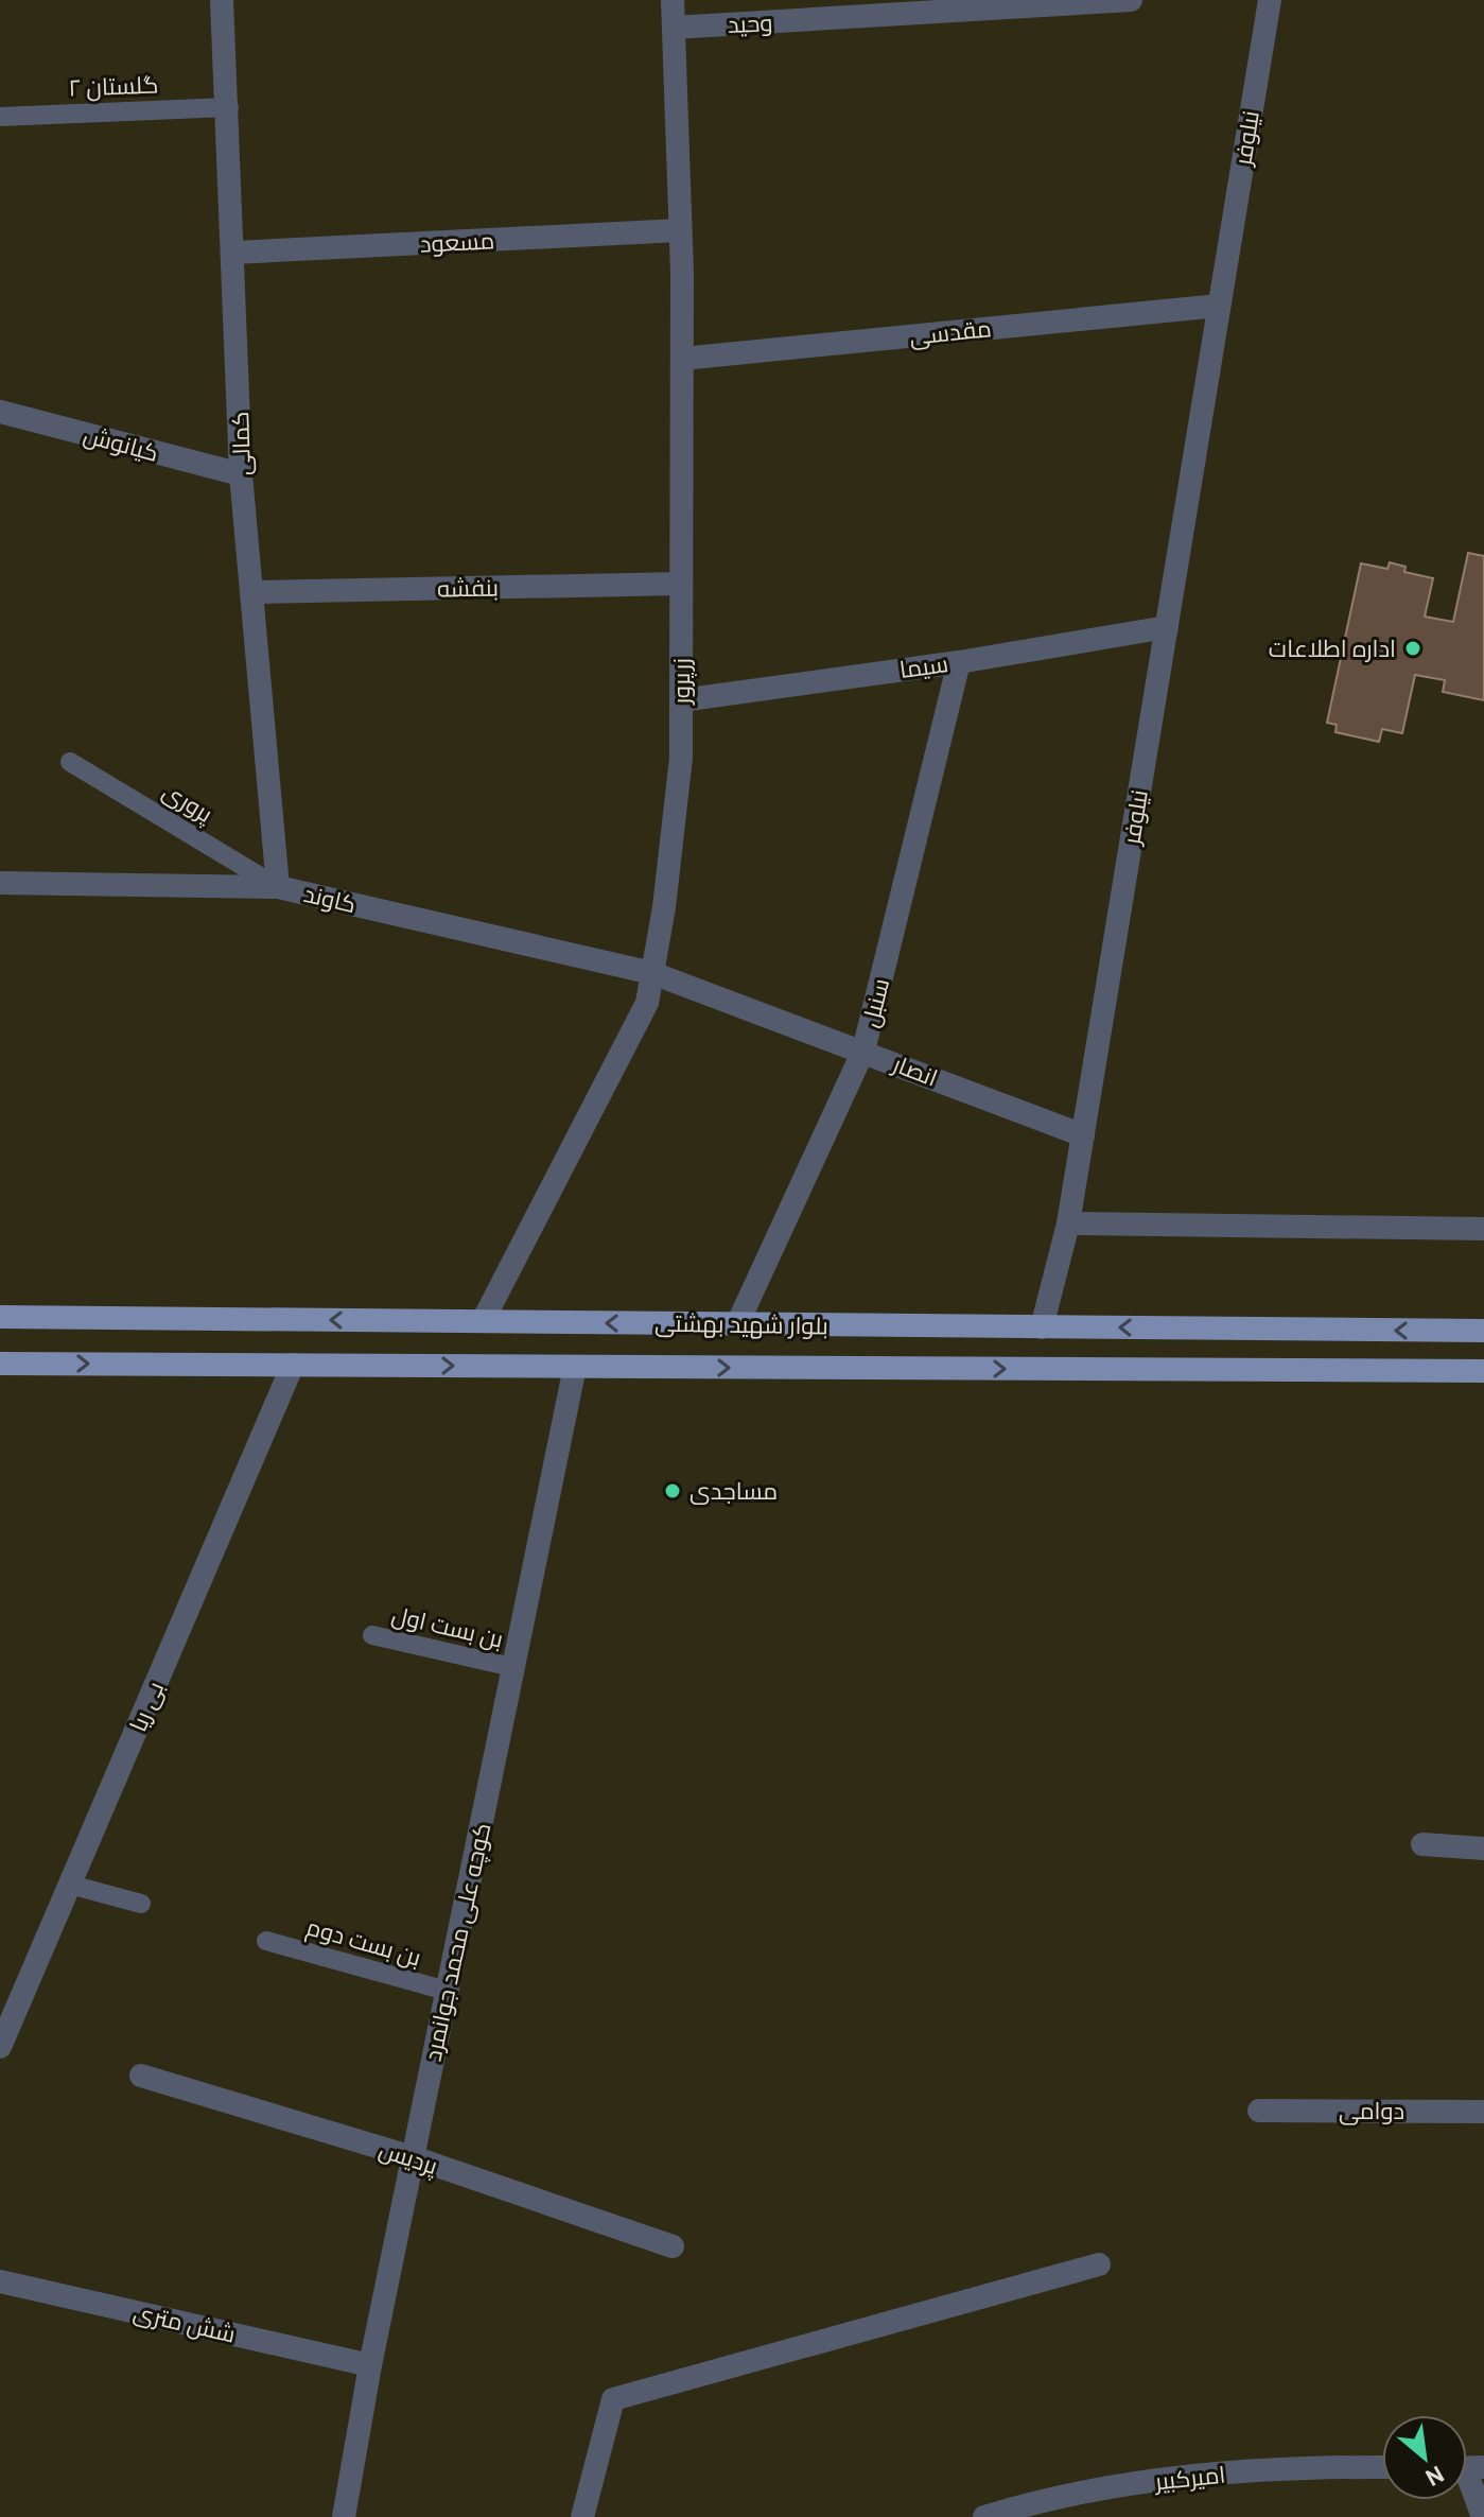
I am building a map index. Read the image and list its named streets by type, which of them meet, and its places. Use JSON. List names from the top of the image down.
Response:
{
  "streets": {
    "main road": ["بلوار شهید بهشتی"],
    "street": [
      "وحید",
      "نیلوفر",
      "مسعود",
      "مقدسی",
      "کیانوش",
      "کمالی",
      "بنفشه",
      "سیما",
      "زرپرور",
      "کاوند",
      "سنبل",
      "انصار",
      "بی ریا",
      "کوچه علی محمد جوانمرد",
      "دوامی",
      "پردیس",
      "شش متری",
      "امیرکبیر"
    ],
    "lane": [
      "گلستان ۲",
      "پروری",
      "بن بست اول",
      "بن بست دوم"
    ]
  },
  "crossings": [
    ["وحید", "زرپرور"],
    ["گلستان ۲", "کمالی"],
    ["نیلوفر", "مقدسی"],
    ["نیلوفر", "سیما"],
    ["نیلوفر", "انصار"],
    ["نیلوفر", "بلوار شهید بهشتی"],
    ["مسعود", "کمالی"],
    ["مسعود", "زرپرور"],
    ["مقدسی", "زرپرور"],
    ["کیانوش", "کمالی"],
    ["کمالی", "بنفشه"],
    ["کمالی", "پروری"],
    ["کمالی", "کاوند"],
    ["بنفشه", "زرپرور"],
    ["سیما", "زرپرور"],
    ["سیما", "سنبل"],
    ["زرپرور", "کاوند"],
    ["زرپرور", "انصار"],
    ["زرپرور", "بلوار شهید بهشتی"],
    ["پروری", "کاوند"],
    ["کاوند", "انصار"],
    ["سنبل", "انصار"],
    ["سنبل", "بلوار شهید بهشتی"],
    ["بلوار شهید بهشتی", "بی ریا"],
    ["بلوار شهید بهشتی", "کوچه علی محمد جوانمرد"],
    ["بن بست اول", "کوچه علی محمد جوانمرد"],
    ["بن بست دوم", "کوچه علی محمد جوانمرد"],
    ["کوچه علی محمد جوانمرد", "پردیس"],
    ["کوچه علی محمد جوانمرد", "شش متری"]
  ],
  "places": ["اداره اطلاعات", "مساجدی"],
  "north": "bottom right"
}
